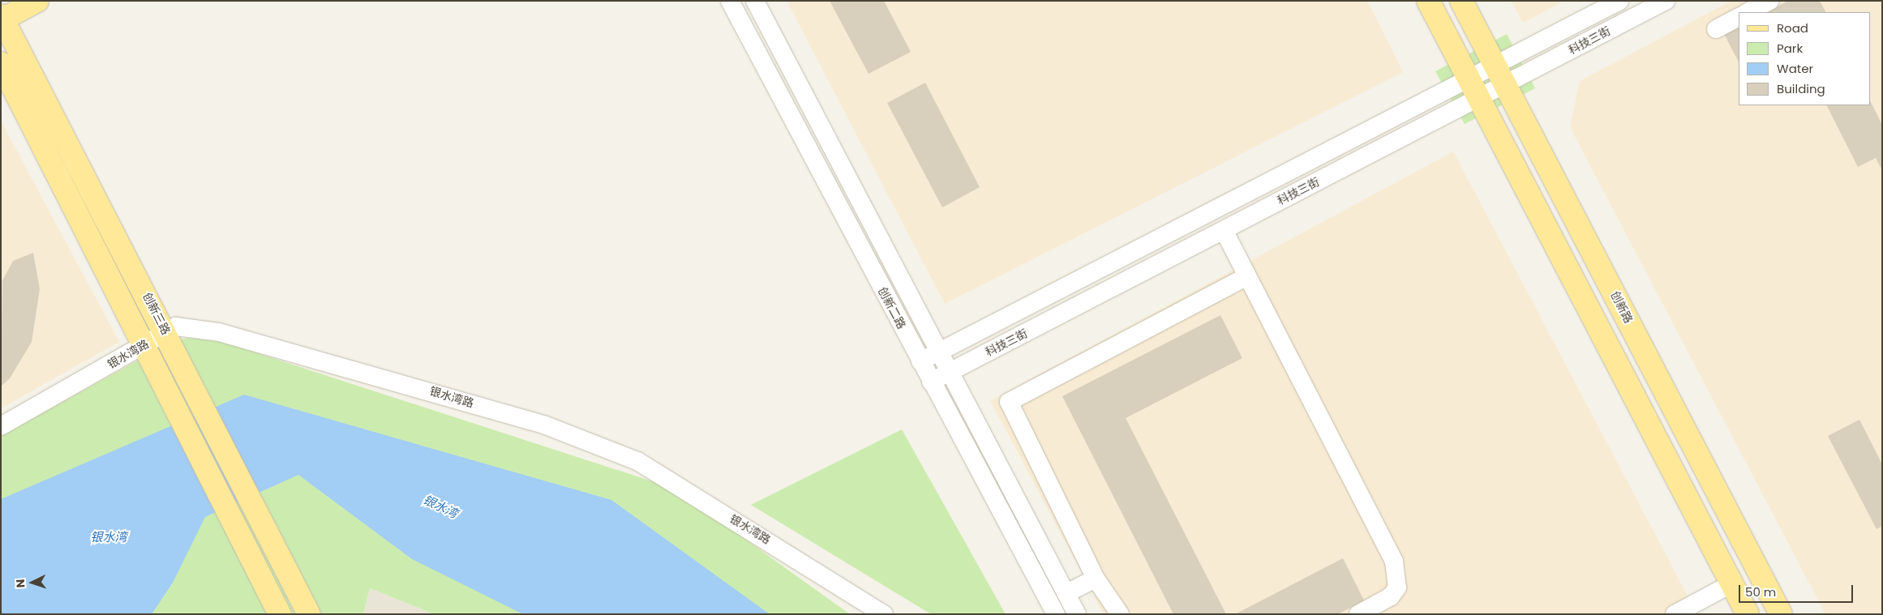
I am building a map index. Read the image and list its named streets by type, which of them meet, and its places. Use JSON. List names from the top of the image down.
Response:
{
  "streets": {
    "main road": ["创新路", "创新三路"],
    "street": ["科技三街", "创新二路", "银水湾路"]
  },
  "crossings": [
    ["科技三街", "创新路"],
    ["科技三街", "创新二路"],
    ["创新三路", "银水湾路"]
  ],
  "water": ["银水湾"],
  "legend": [
    "Road",
    "Park",
    "Water",
    "Building"
  ],
  "scale_bar": "50 m",
  "north": "left"
}
